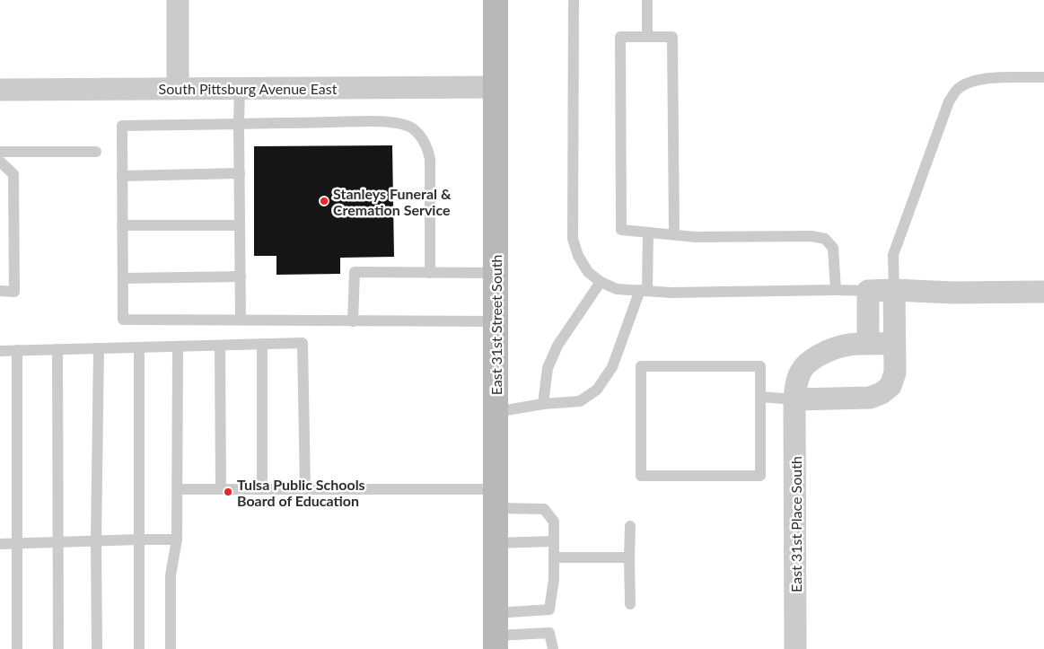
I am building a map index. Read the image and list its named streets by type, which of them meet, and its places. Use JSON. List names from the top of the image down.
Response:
{
  "streets": {
    "main road": ["East 31st Street South"],
    "street": ["South Pittsburg Avenue East", "East 31st Place South"]
  },
  "crossings": [
    ["South Pittsburg Avenue East", "East 31st Street South"]
  ],
  "places": ["Stanleys Funeral & Cremation Service", "Tulsa Public Schools Board of Education"]
}
